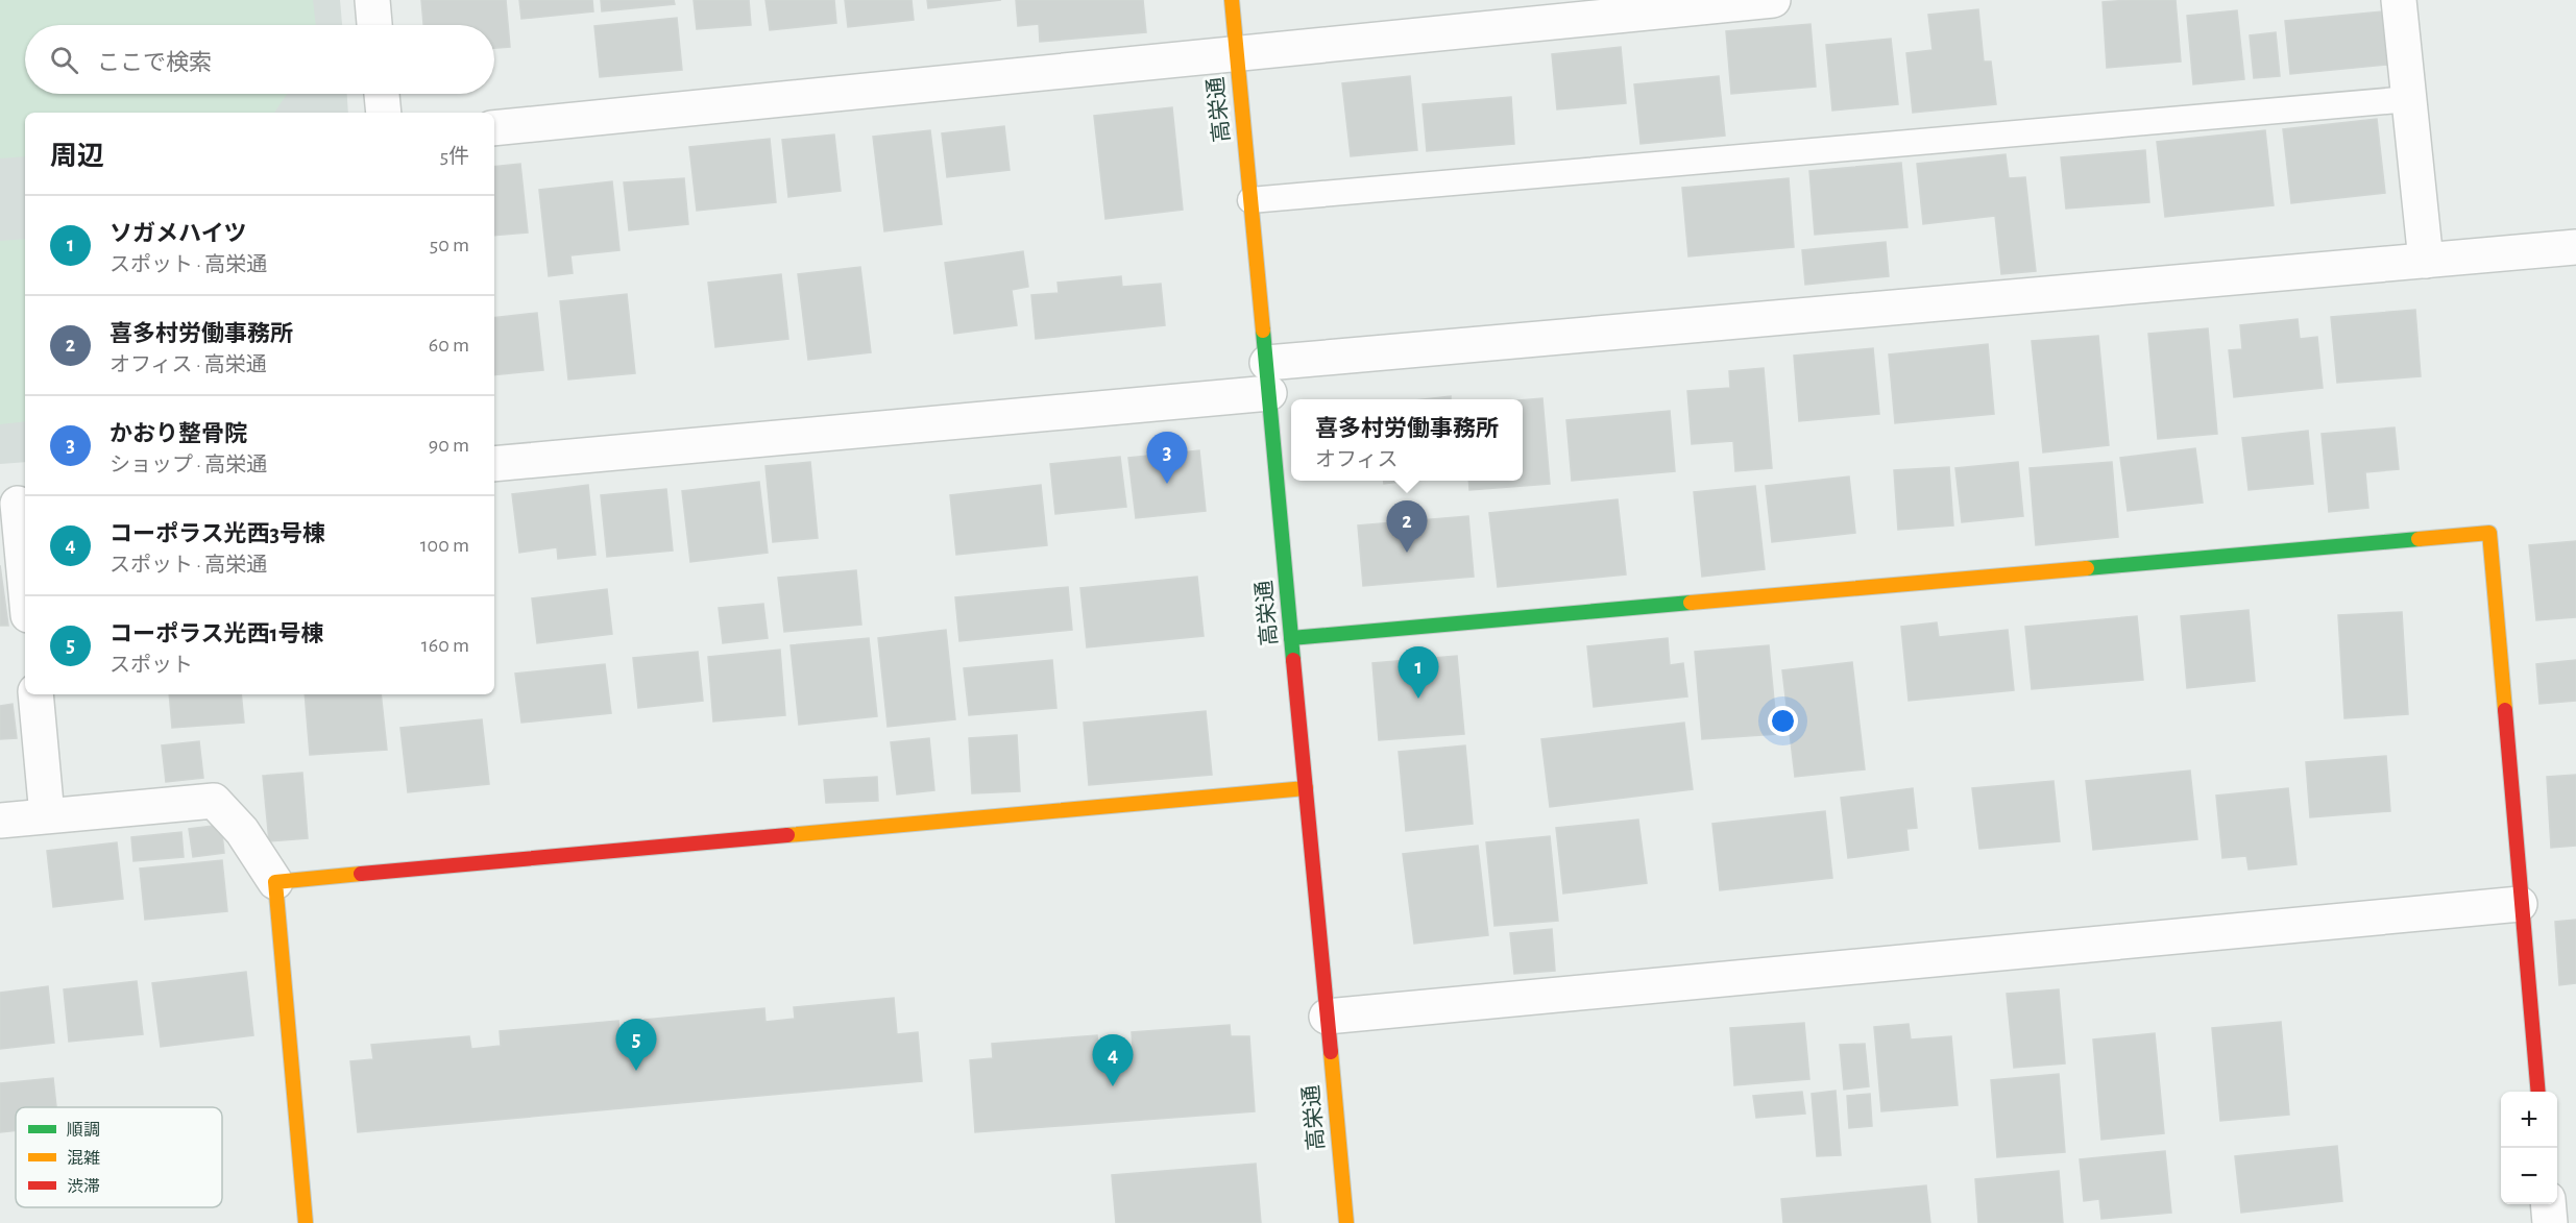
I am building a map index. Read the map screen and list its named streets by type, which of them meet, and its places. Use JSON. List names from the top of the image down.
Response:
{
  "streets": {
    "street": ["高栄通"]
  },
  "legend": ["順調", "混雑", "渋滞"],
  "page": {
    "search": "ここで検索",
    "heading": ["周辺", "5件"],
    "list": [
      {
        "mark": "1",
        "name": "ソガメハイツ",
        "note": "スポット · 高栄通",
        "value": "50 m"
      },
      {
        "mark": "2",
        "name": "喜多村労働事務所",
        "note": "オフィス · 高栄通",
        "value": "60 m"
      },
      {
        "mark": "3",
        "name": "かおり整骨院",
        "note": "ショップ · 高栄通",
        "value": "90 m"
      },
      {
        "mark": "4",
        "name": "コーポラス光西3号棟",
        "note": "スポット · 高栄通",
        "value": "100 m"
      },
      {
        "mark": "5",
        "name": "コーポラス光西1号棟",
        "note": "スポット",
        "value": "160 m"
      }
    ],
    "popup": ["喜多村労働事務所", "オフィス"],
    "pins": [
      "3",
      "2",
      "1",
      "5",
      "4"
    ],
    "map_buttons": ["+", "−"]
  }
}
